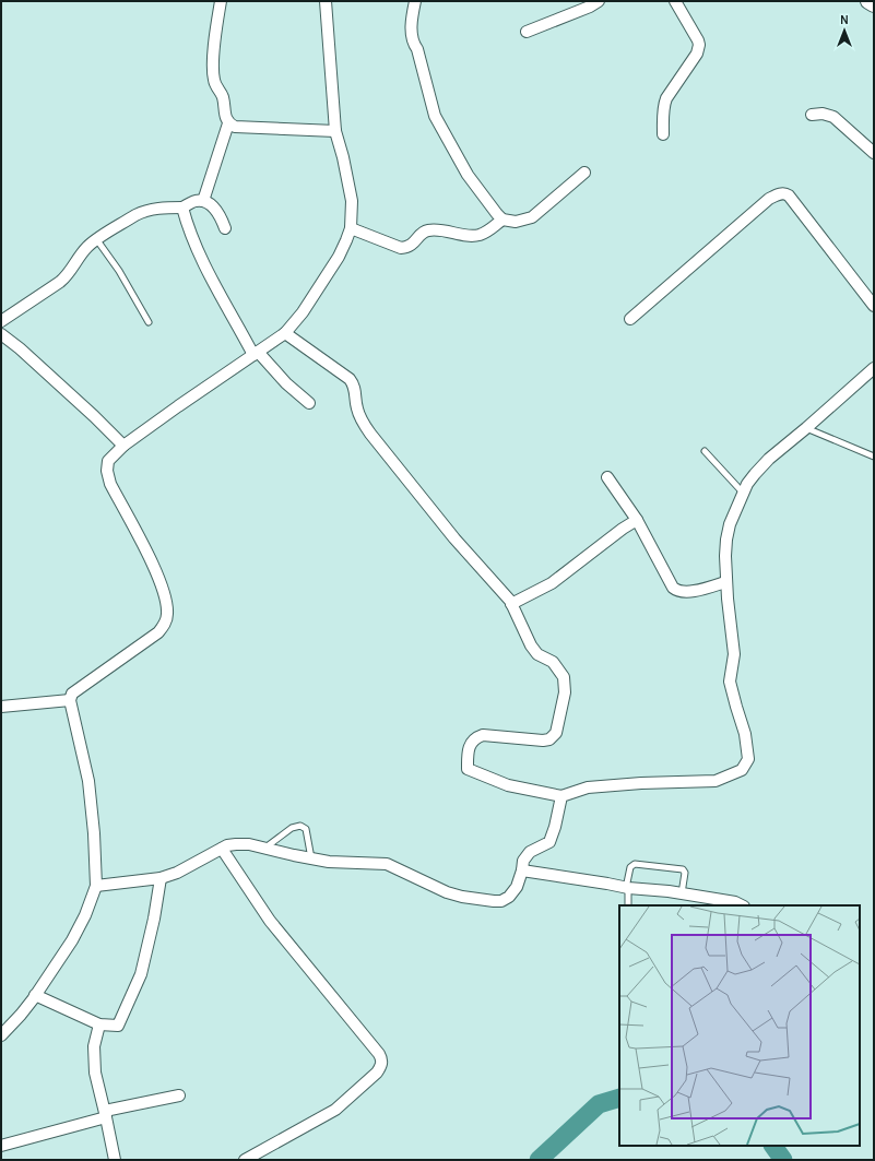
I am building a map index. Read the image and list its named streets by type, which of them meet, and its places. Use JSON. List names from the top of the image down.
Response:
{
  "north": "top"
}
